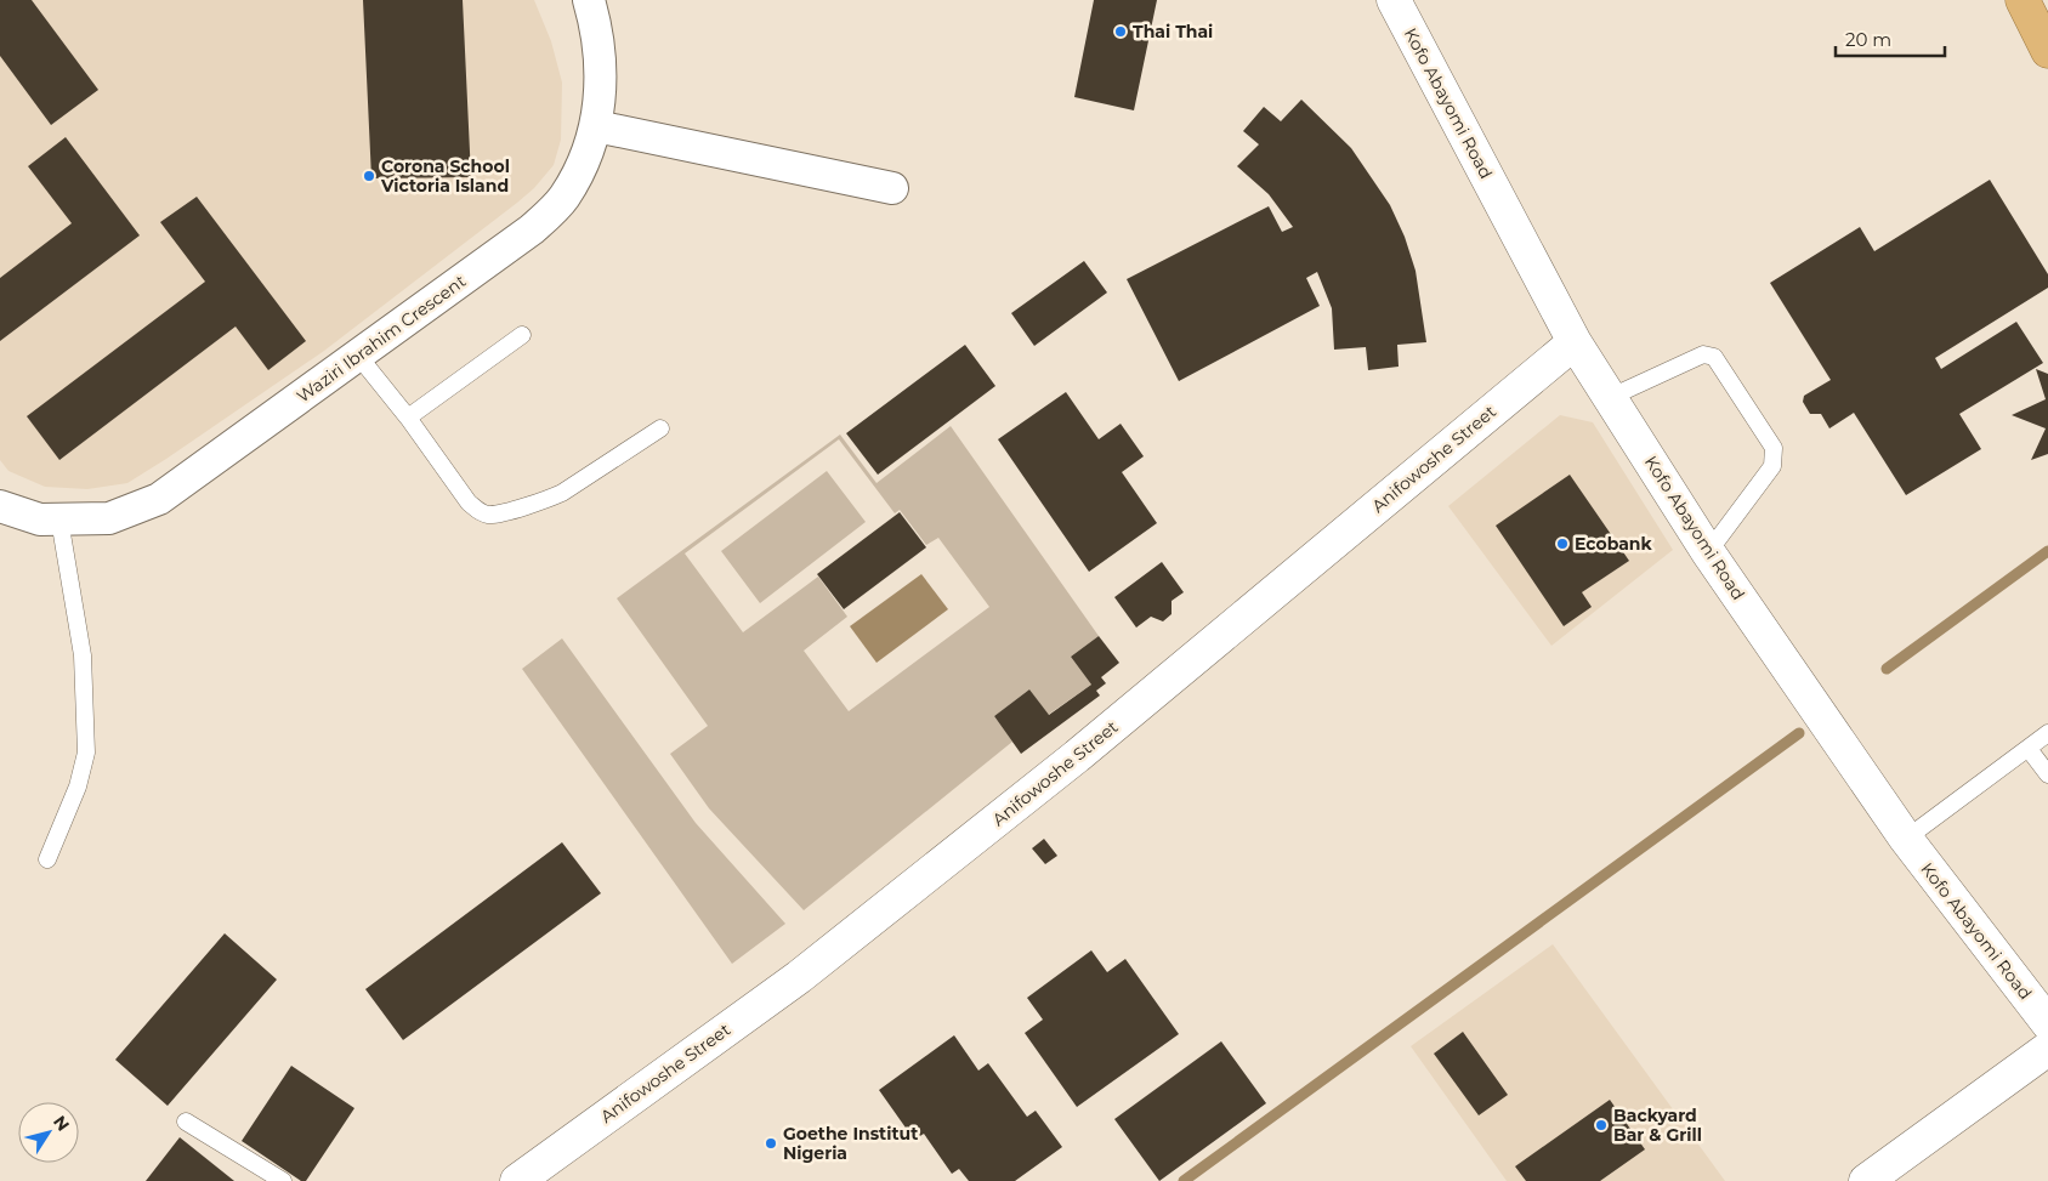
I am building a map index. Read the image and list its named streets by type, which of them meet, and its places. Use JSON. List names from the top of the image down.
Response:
{
  "streets": {
    "street": ["Kofo Abayomi Road", "Waziri Ibrahim Crescent", "Anifowoshe Street"]
  },
  "crossings": [
    ["Kofo Abayomi Road", "Anifowoshe Street"]
  ],
  "places": [
    "Thai Thai",
    "Corona School Victoria Island",
    "Ecobank",
    "Backyard Bar & Grill",
    "Goethe Institut Nigeria"
  ],
  "scale_bar": "20 m",
  "north": "top right"
}
